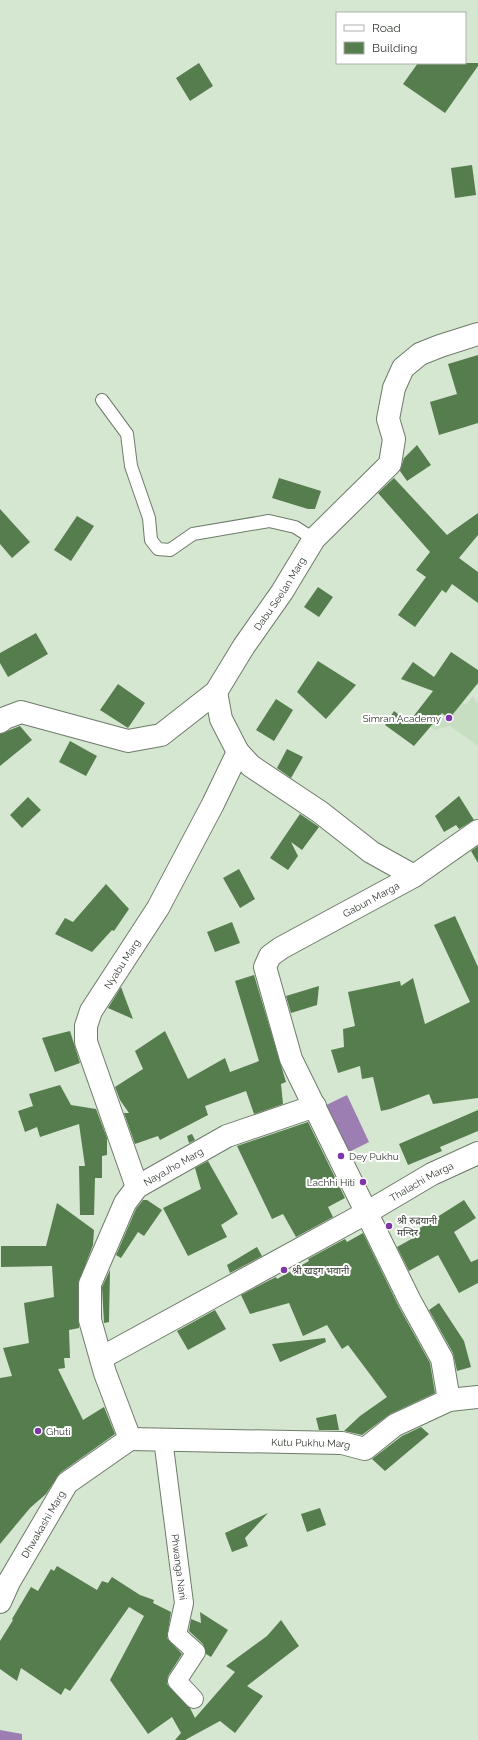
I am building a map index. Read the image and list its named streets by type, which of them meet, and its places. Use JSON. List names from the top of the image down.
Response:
{
  "streets": {
    "street": [
      "Dabu Seelan Marg",
      "Gabun Marga",
      "Nyabu Marg",
      "NayaJho Marg",
      "Thalachi Marga",
      "Kutu Pukhu Marg",
      "Dhwakashi Marg",
      "Phwanga Nani"
    ]
  },
  "crossings": [
    ["Gabun Marga", "NayaJho Marg"],
    ["Nyabu Marg", "NayaJho Marg"],
    ["NayaJho Marg", "Thalachi Marga"],
    ["Kutu Pukhu Marg", "Dhwakashi Marg"],
    ["Kutu Pukhu Marg", "Phwanga Nani"]
  ],
  "places": [
    "Simran Academy",
    "Dey Pukhu",
    "Lachhi Hiti",
    "श्री रुद्रयानी मन्दिर",
    "श्री खड्ग भवानी",
    "Ghuti"
  ],
  "legend": ["Road", "Building"]
}
